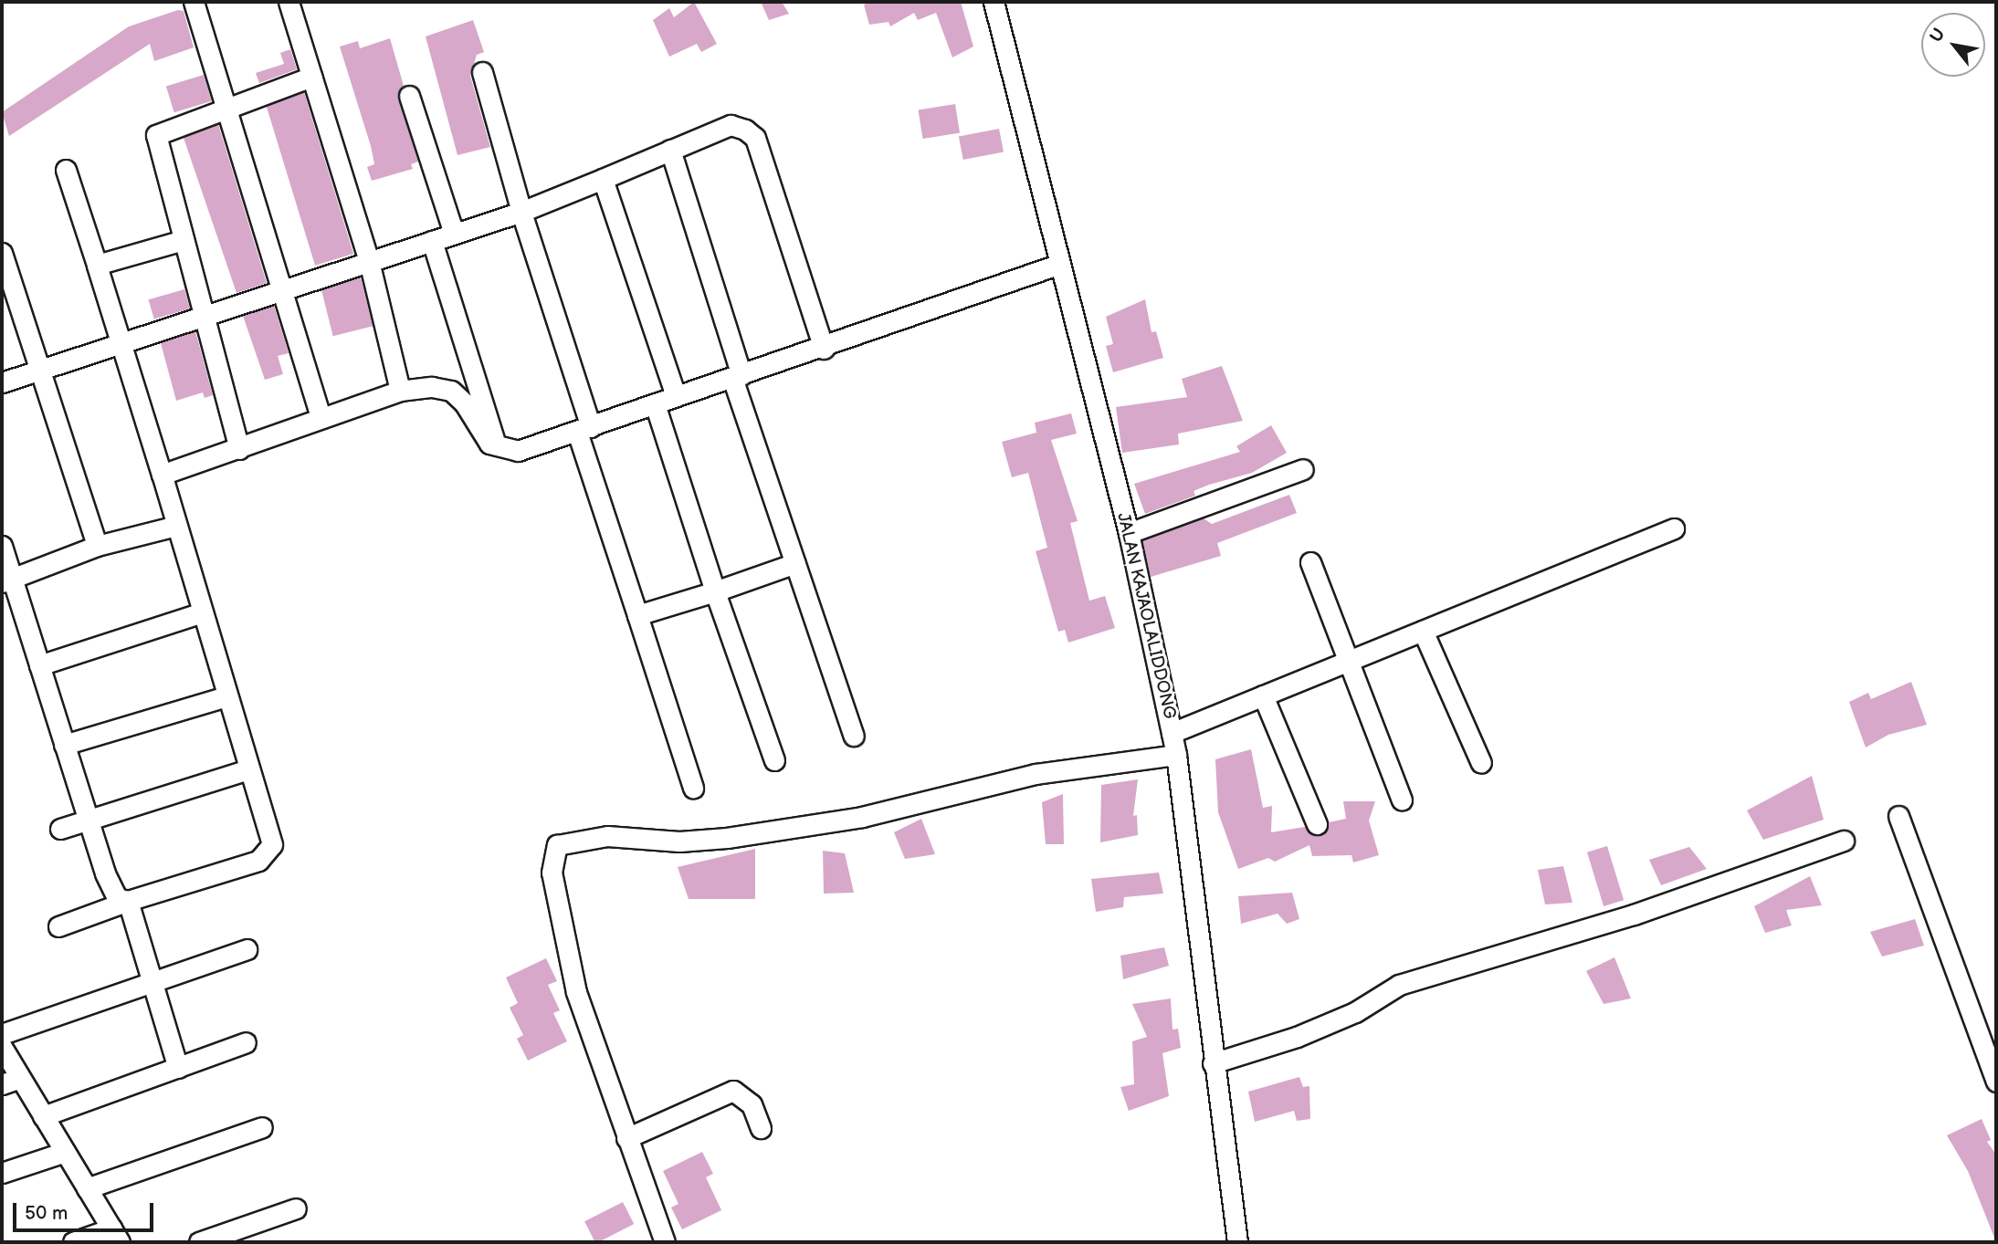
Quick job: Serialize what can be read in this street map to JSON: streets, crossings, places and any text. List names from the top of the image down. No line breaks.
{"streets":{"street":["JALAN KAJAOLALIDDONG"]},"scale_bar":"50 m","north":"top left"}
